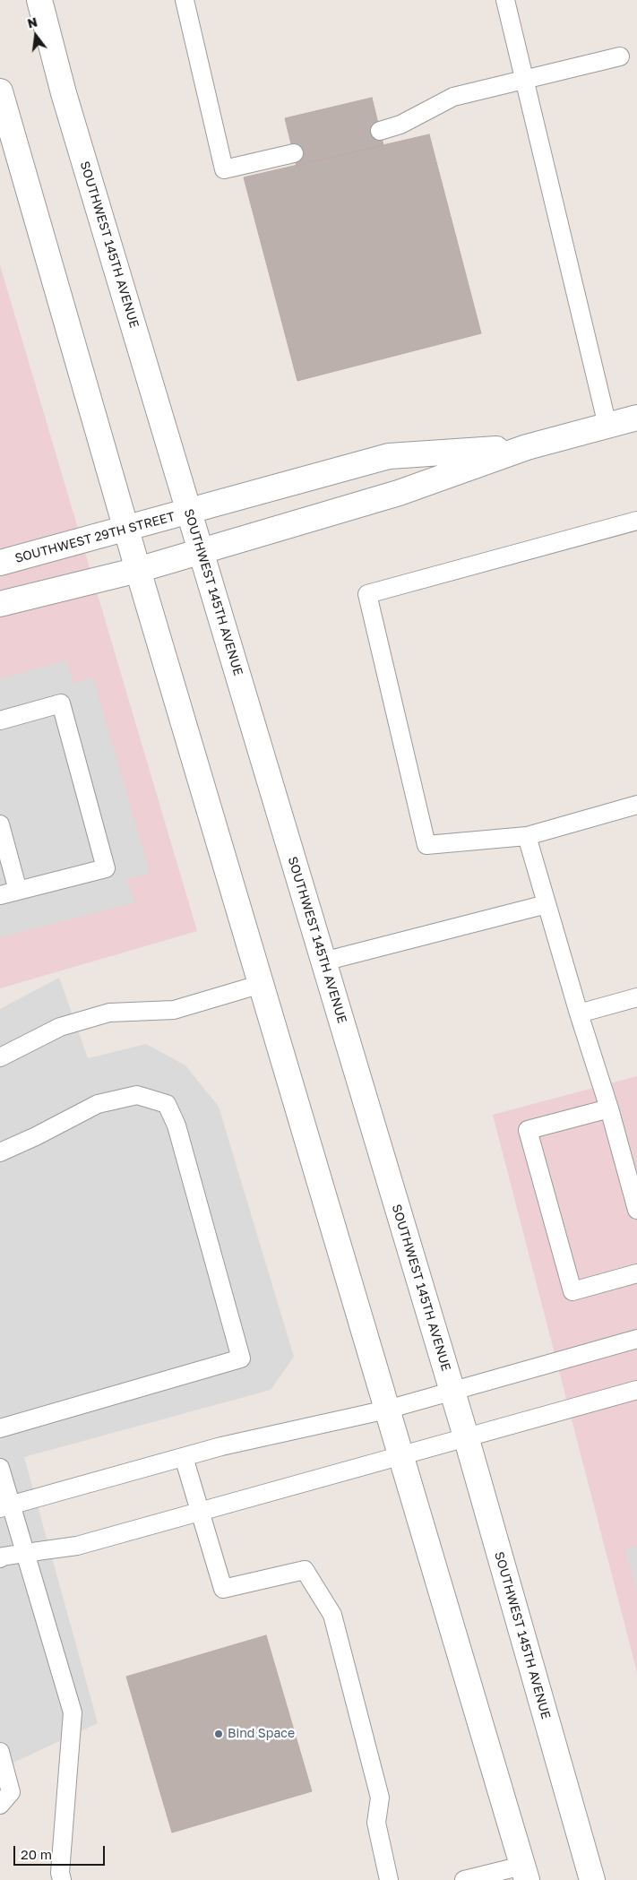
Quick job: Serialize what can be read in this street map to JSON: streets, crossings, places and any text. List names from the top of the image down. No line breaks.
{"streets":{"street":["SOUTHWEST 145TH AVENUE","SOUTHWEST 29TH STREET"]},"crossings":[["SOUTHWEST 145TH AVENUE","SOUTHWEST 29TH STREET"]],"places":["Bind Space"],"scale_bar":"20 m","north":"top"}
